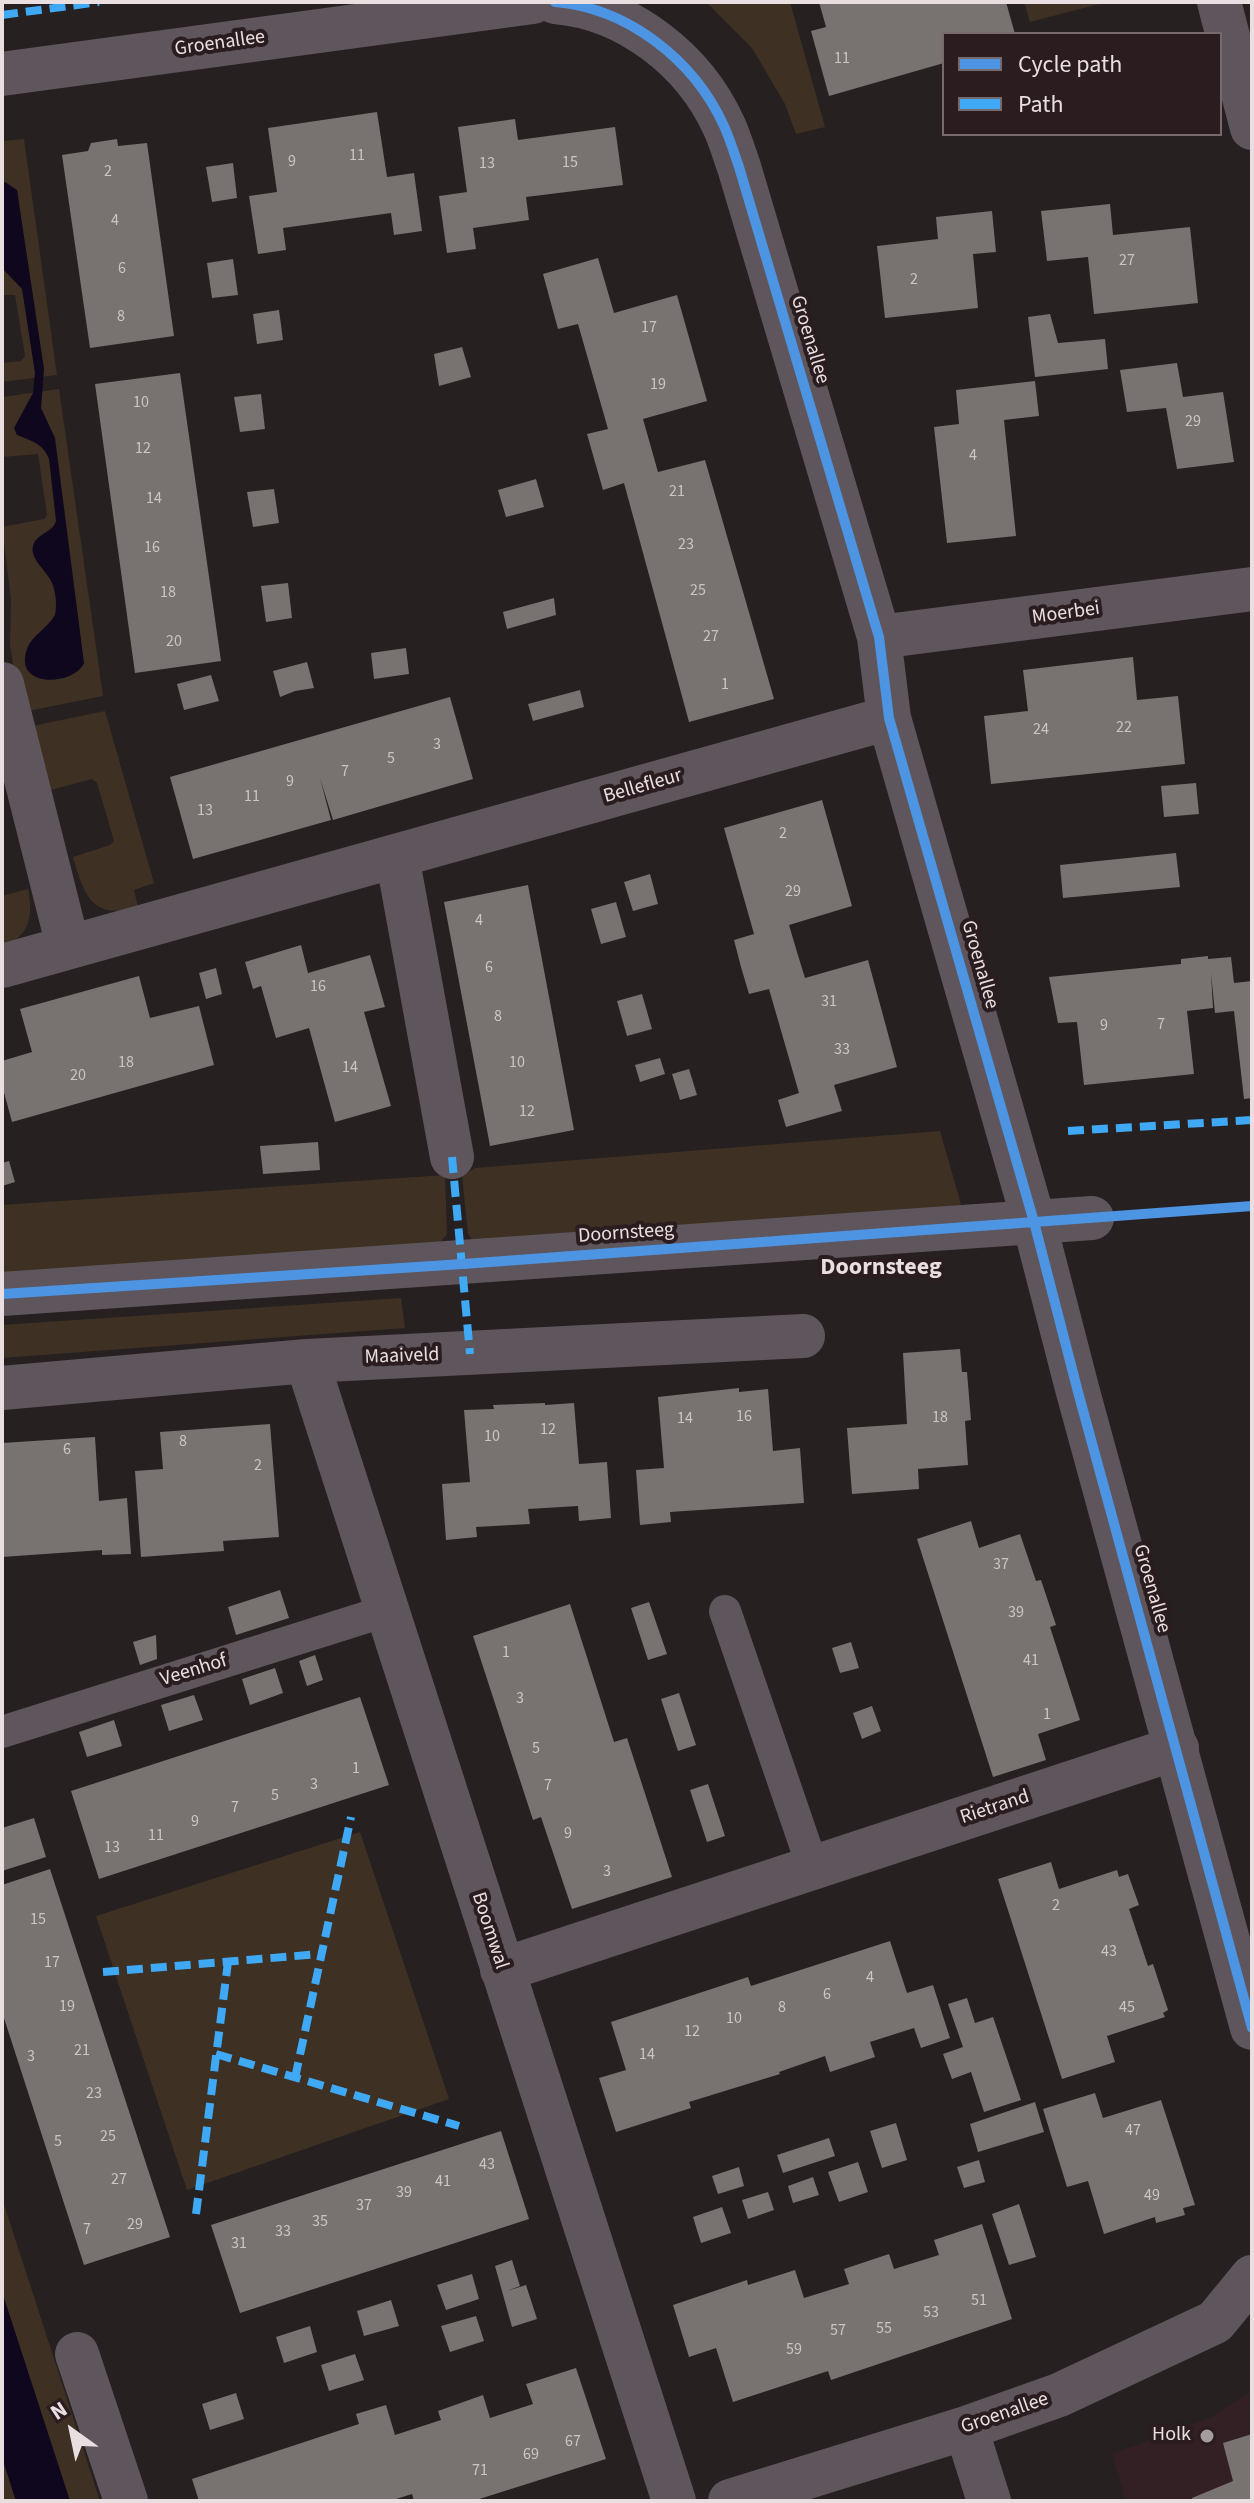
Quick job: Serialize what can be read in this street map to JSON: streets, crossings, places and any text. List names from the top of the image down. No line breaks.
{"streets":{"street":["Groenallee","Moerbei","Bellefleur","Doornsteeg","Maaiveld","Rietrand","Boomwal"],"lane":["Veenhof"]},"crossings":[["Groenallee","Moerbei"],["Groenallee","Bellefleur"],["Groenallee","Doornsteeg"],["Groenallee","Rietrand"],["Maaiveld","Boomwal"],["Veenhof","Boomwal"],["Rietrand","Boomwal"]],"districts":["Doornsteeg"],"places":["Holk"],"house_numbers":["11","11","9","15","13","2","4","27","6","2","8","17","19","10","29","12","4","21","14","23","16","25","18","27","20","1","22","24","3","5","7","9","11","13","2","29","4","6","16","31","8","7","9","33","18","10","14","20","12","16","18","14","12","10","8","6","2","37","39","1","41","3","1","5","1","3","7","5","7","9","9","11","13","3","2","15","43","17","4","6","19","8","45","10","12","21","14","3","23","47","25","5","43","27","41","39","49","37","35","29","7","33","31","51","53","55","57","59","67","69","71"],"legend":["Cycle path","Path"],"north":"top left"}
